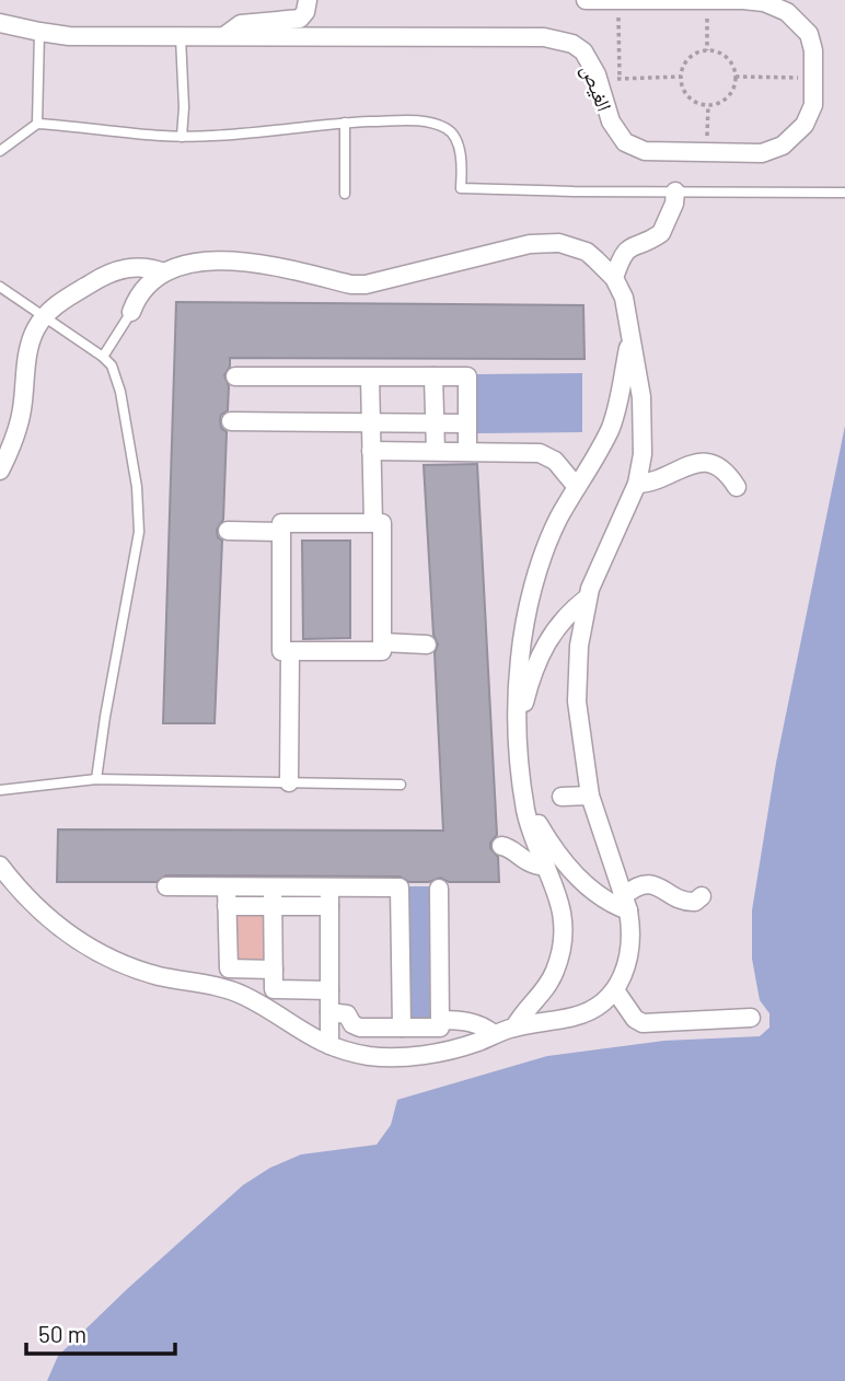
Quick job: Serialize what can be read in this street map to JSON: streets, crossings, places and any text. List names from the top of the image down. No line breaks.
{"streets":{"street":["الغيص"]},"scale_bar":"50 m"}
